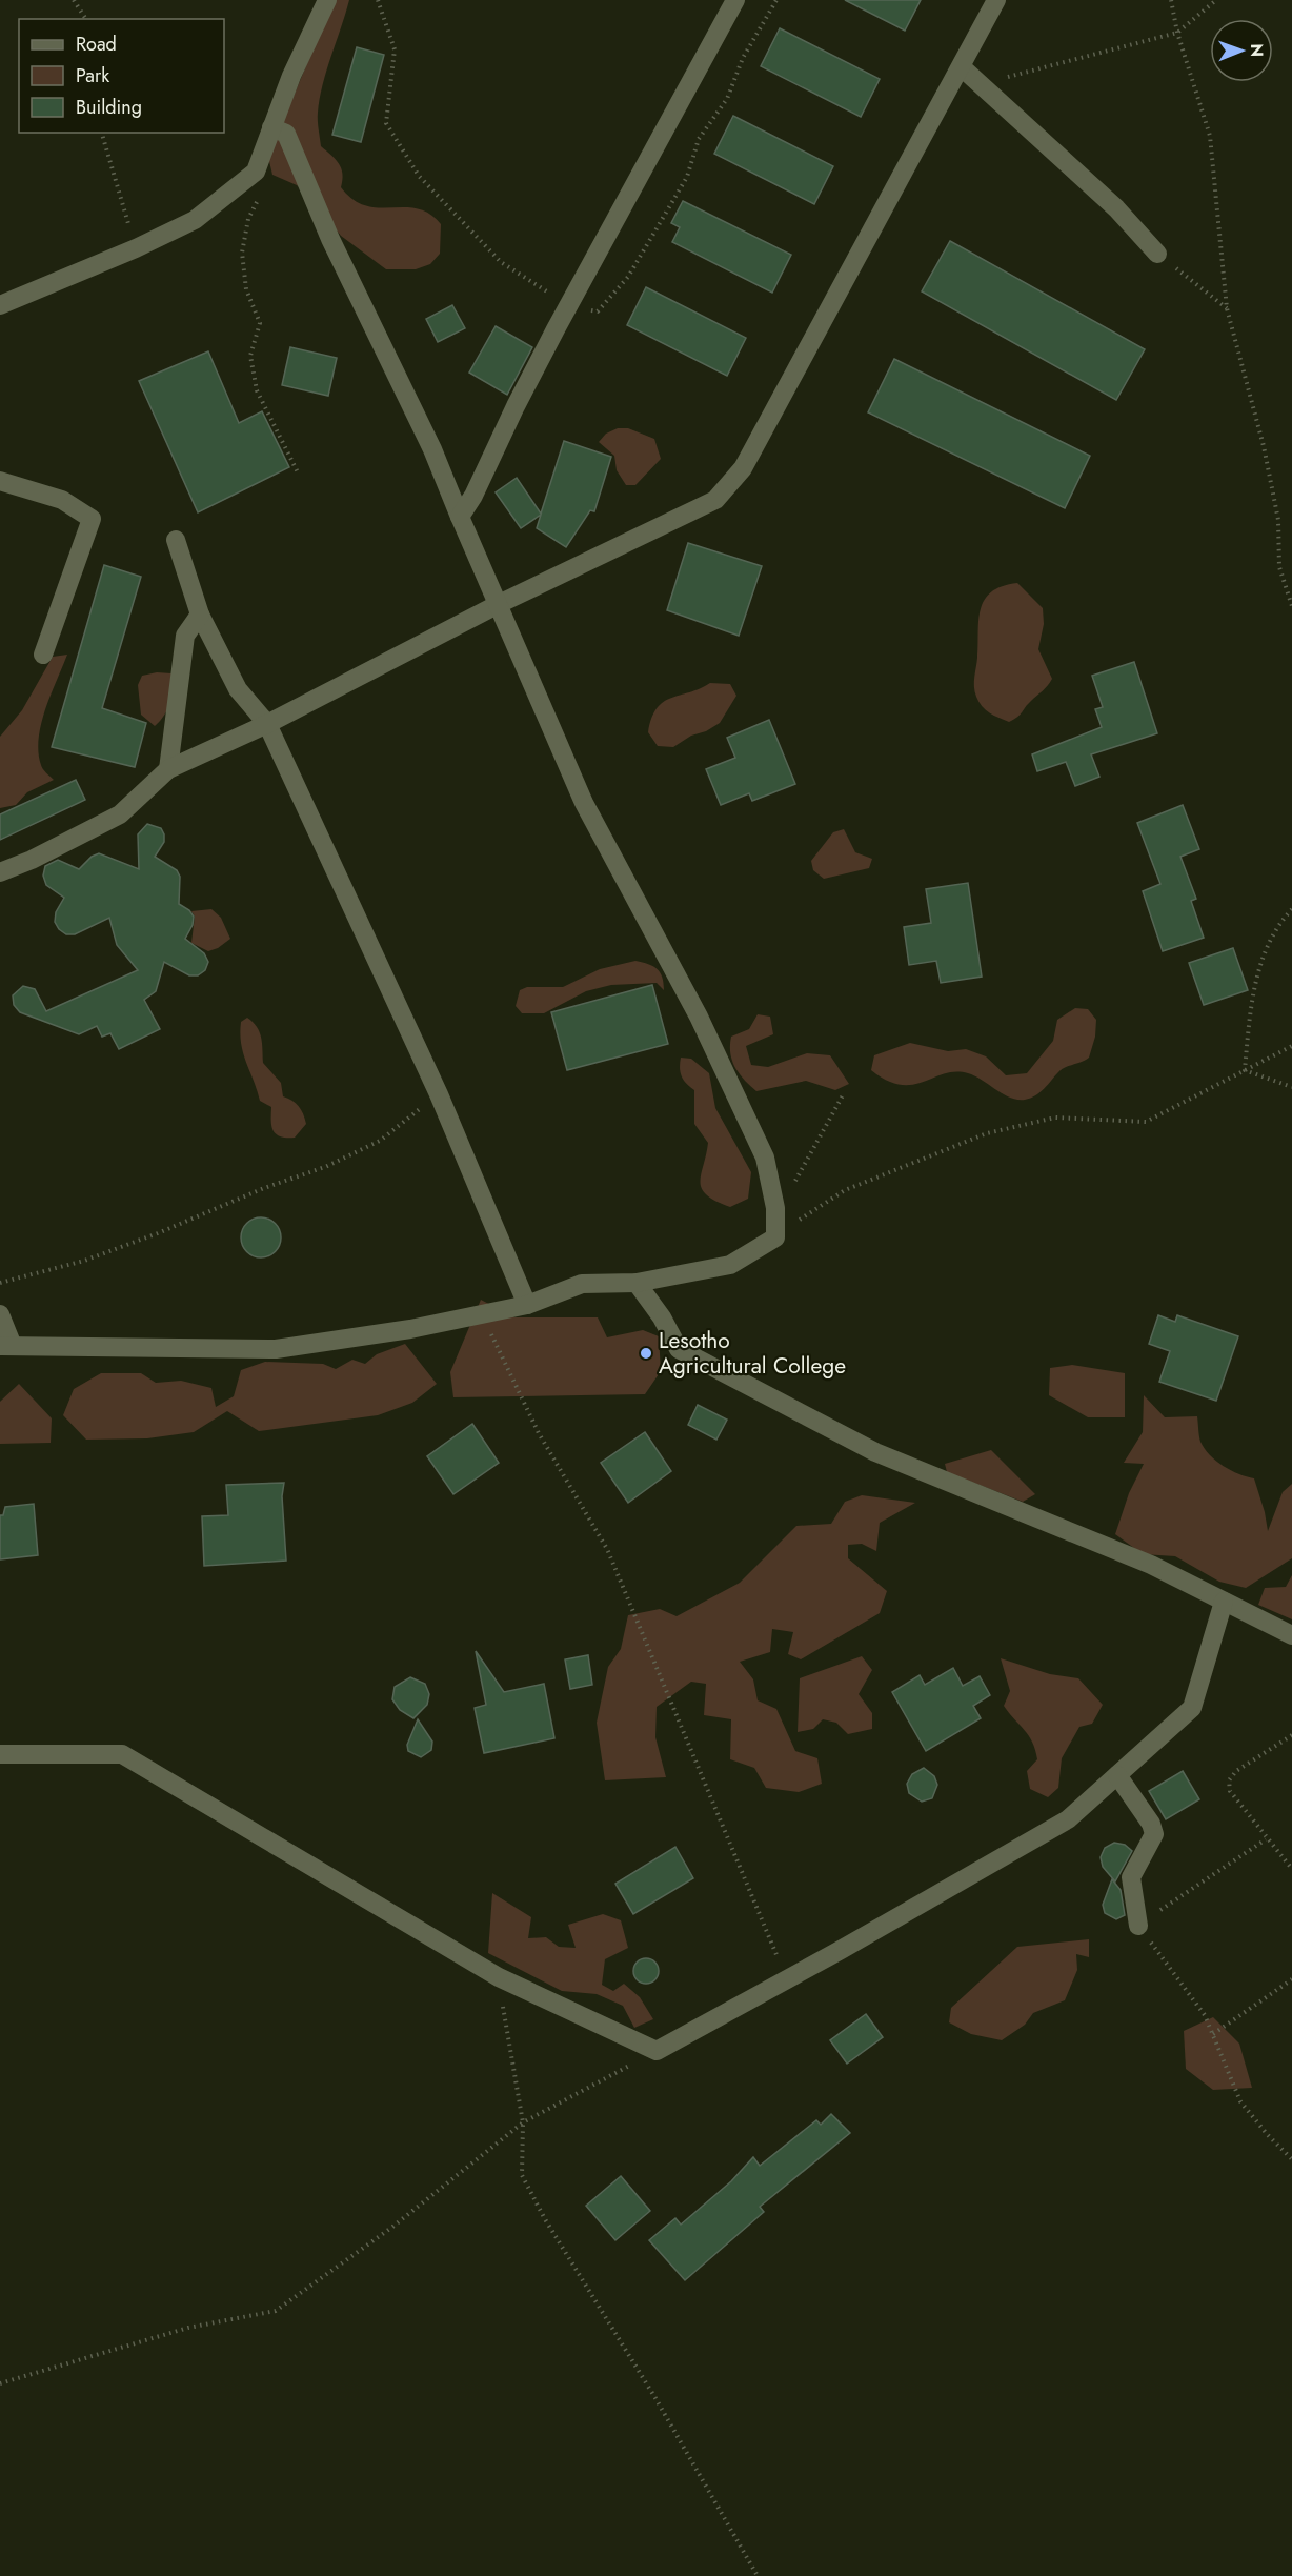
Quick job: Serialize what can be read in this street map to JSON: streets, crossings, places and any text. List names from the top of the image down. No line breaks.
{"places":["Lesotho Agricultural College"],"legend":["Road","Park","Building"],"north":"right"}
